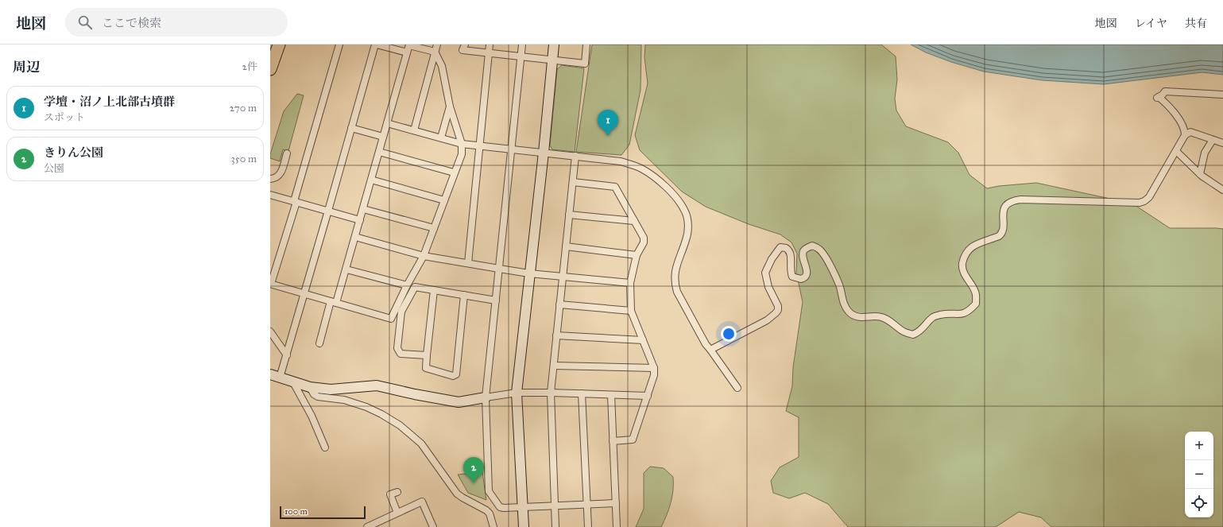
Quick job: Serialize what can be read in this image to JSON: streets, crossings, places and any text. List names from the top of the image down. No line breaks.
{"scale_bar":"100 m","page":{"header":"地図","search":"ここで検索","nav":["地図","レイヤ","共有"],"heading":["周辺","2件"],"list":[{"mark":"1","name":"学壇・沼ノ上北部古墳群","note":"スポット","value":"270 m"},{"mark":"2","name":"きりん公園","note":"公園","value":"350 m"}],"pins":["1","2"],"map_buttons":["+","−"],"scale":"100 m"}}
